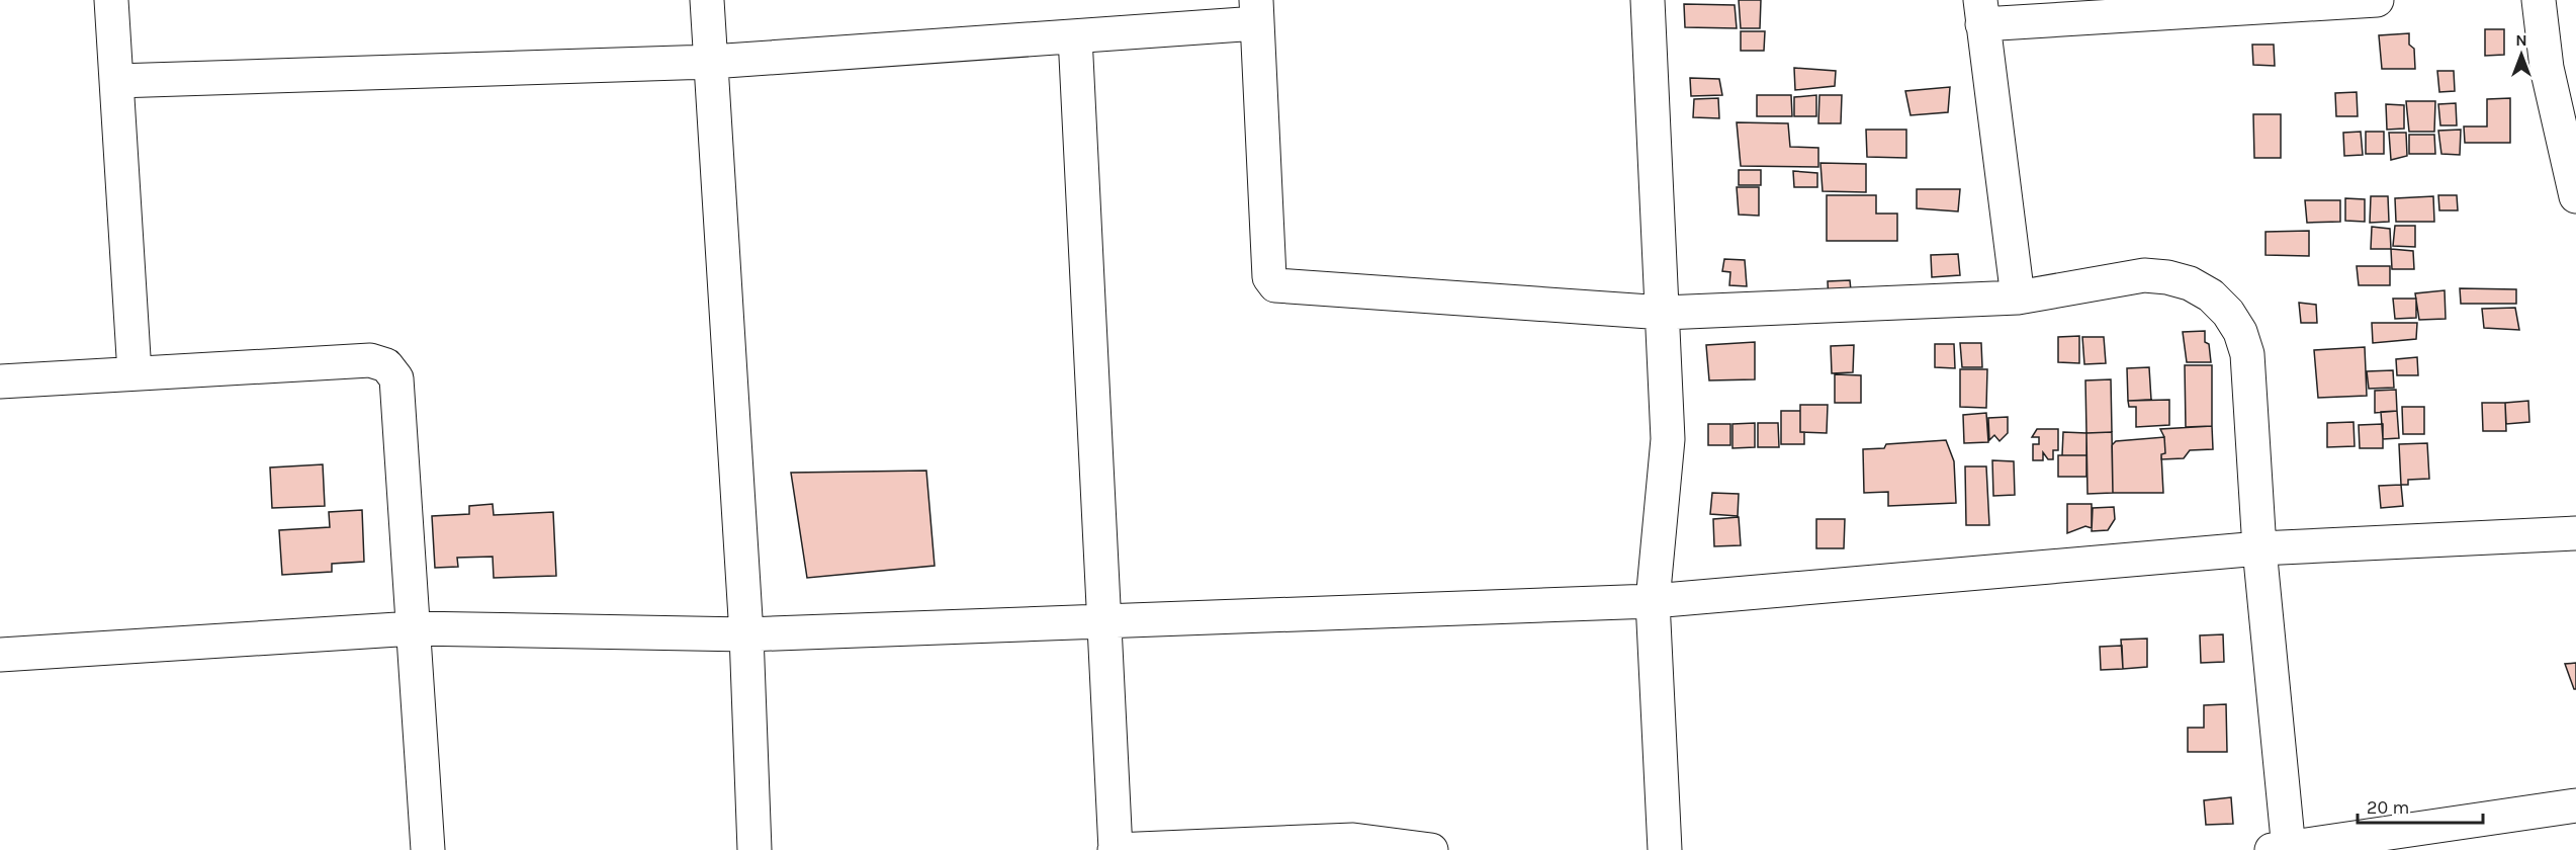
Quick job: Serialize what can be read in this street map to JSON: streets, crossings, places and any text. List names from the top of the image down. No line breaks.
{"scale_bar":"20 m","north":"top"}
